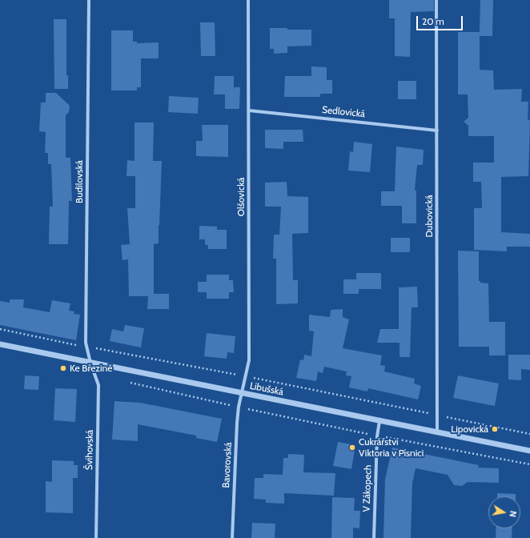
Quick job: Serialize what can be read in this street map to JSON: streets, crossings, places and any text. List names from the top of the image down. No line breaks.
{"streets":{"street":["Sedlovická","Budilovská","Olšovická","Dubovická","Libušská","Švihovská","Bavorovská","V Zákopech"]},"crossings":[["Sedlovická","Olšovická"],["Sedlovická","Dubovická"],["Budilovská","Libušská"],["Budilovská","Švihovská"],["Olšovická","Libušská"],["Olšovická","Bavorovská"],["Dubovická","Libušská"],["Libušská","Švihovská"],["Libušská","Bavorovská"],["Libušská","V Zákopech"]],"places":["Ke Březině","Lipovická","Cukrářství Viktoria v Písnici"],"scale_bar":"20 m","north":"right"}
